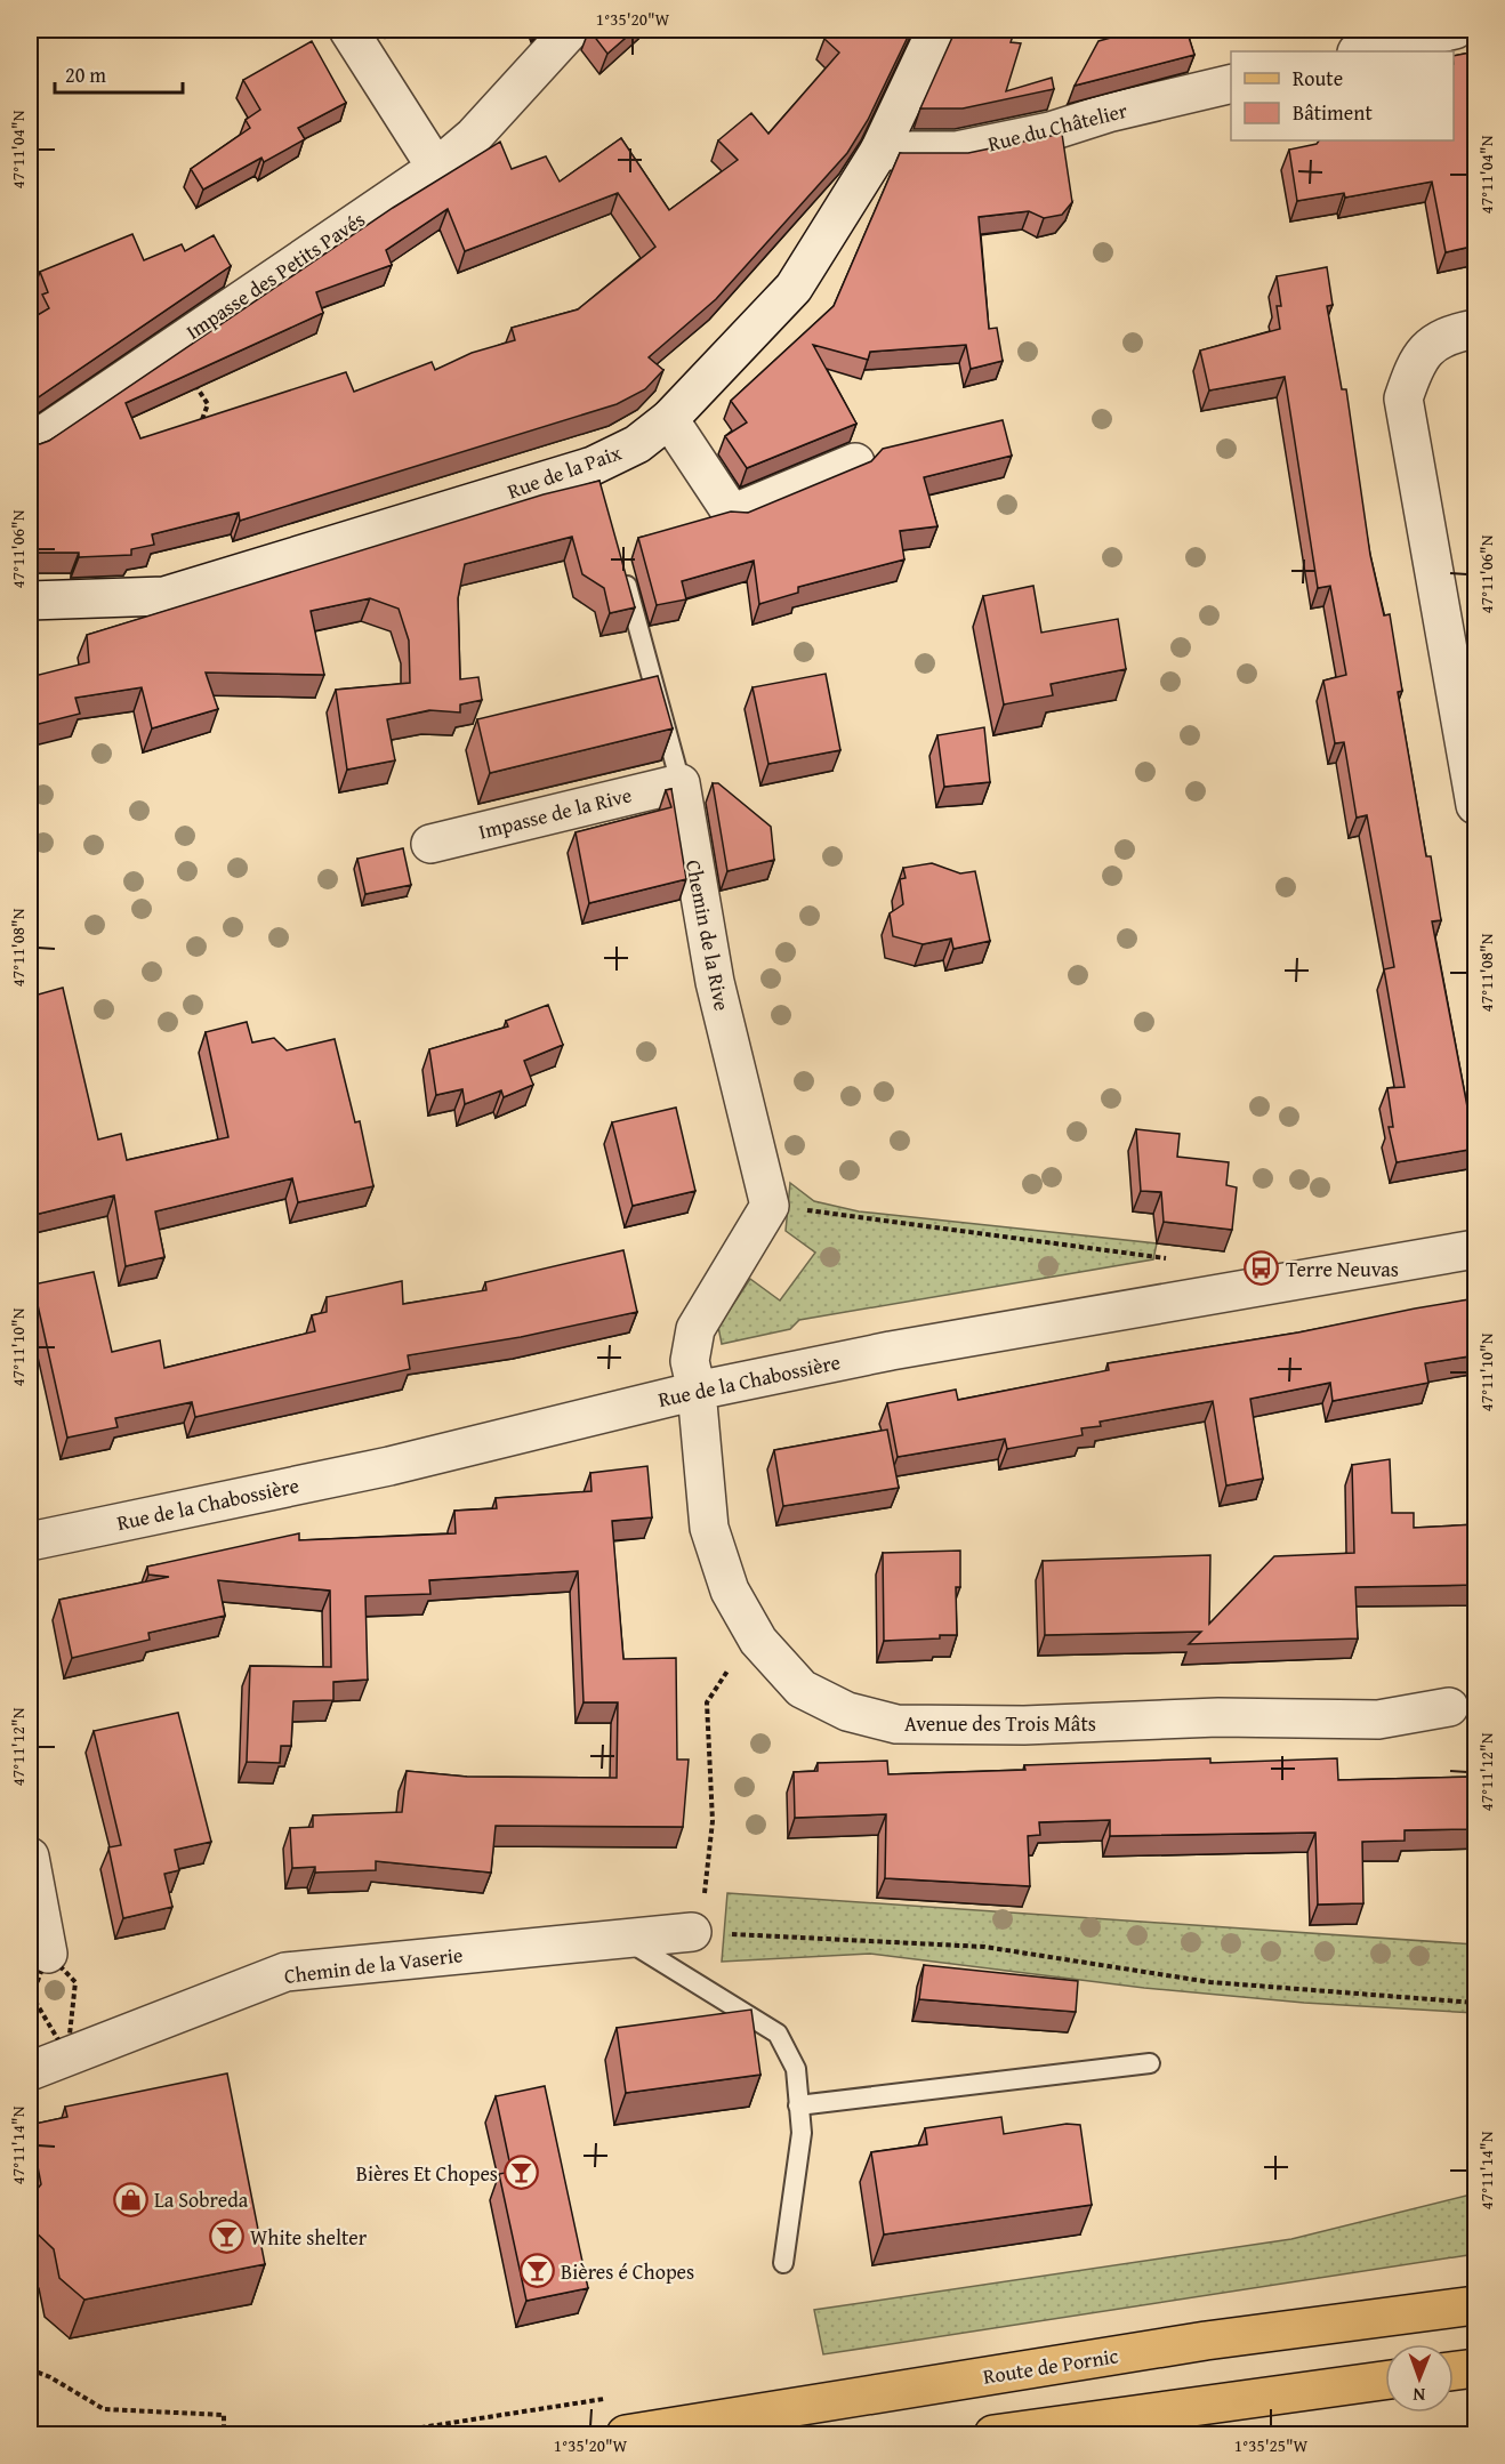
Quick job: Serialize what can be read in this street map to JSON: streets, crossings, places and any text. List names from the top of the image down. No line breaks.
{"streets":{"main road":["Route de Pornic"],"street":["Rue du Châtelier","Impasse des Petits Pavés","Rue de la Paix","Impasse de la Rive","Chemin de la Rive","Rue de la Chabossière","Avenue des Trois Mâts","Chemin de la Vaserie"]},"crossings":[["Rue du Châtelier","Rue de la Paix"],["Impasse de la Rive","Chemin de la Rive"],["Rue de la Chabossière","Avenue des Trois Mâts"]],"places":{"bus stop":["Terre Neuvas"],"bar":["Bières Et Chopes","White shelter","Bières é Chopes"],"shop":["La Sobreda"]},"legend":["Route","Bâtiment"],"scale_bar":"20 m","north":"bottom","coordinates":["1°35'20\"W","47°11'04\"N","47°11'06\"N","47°11'08\"N","47°11'10\"N","47°11'12\"N","47°11'14\"N","1°35'25\"W"]}
